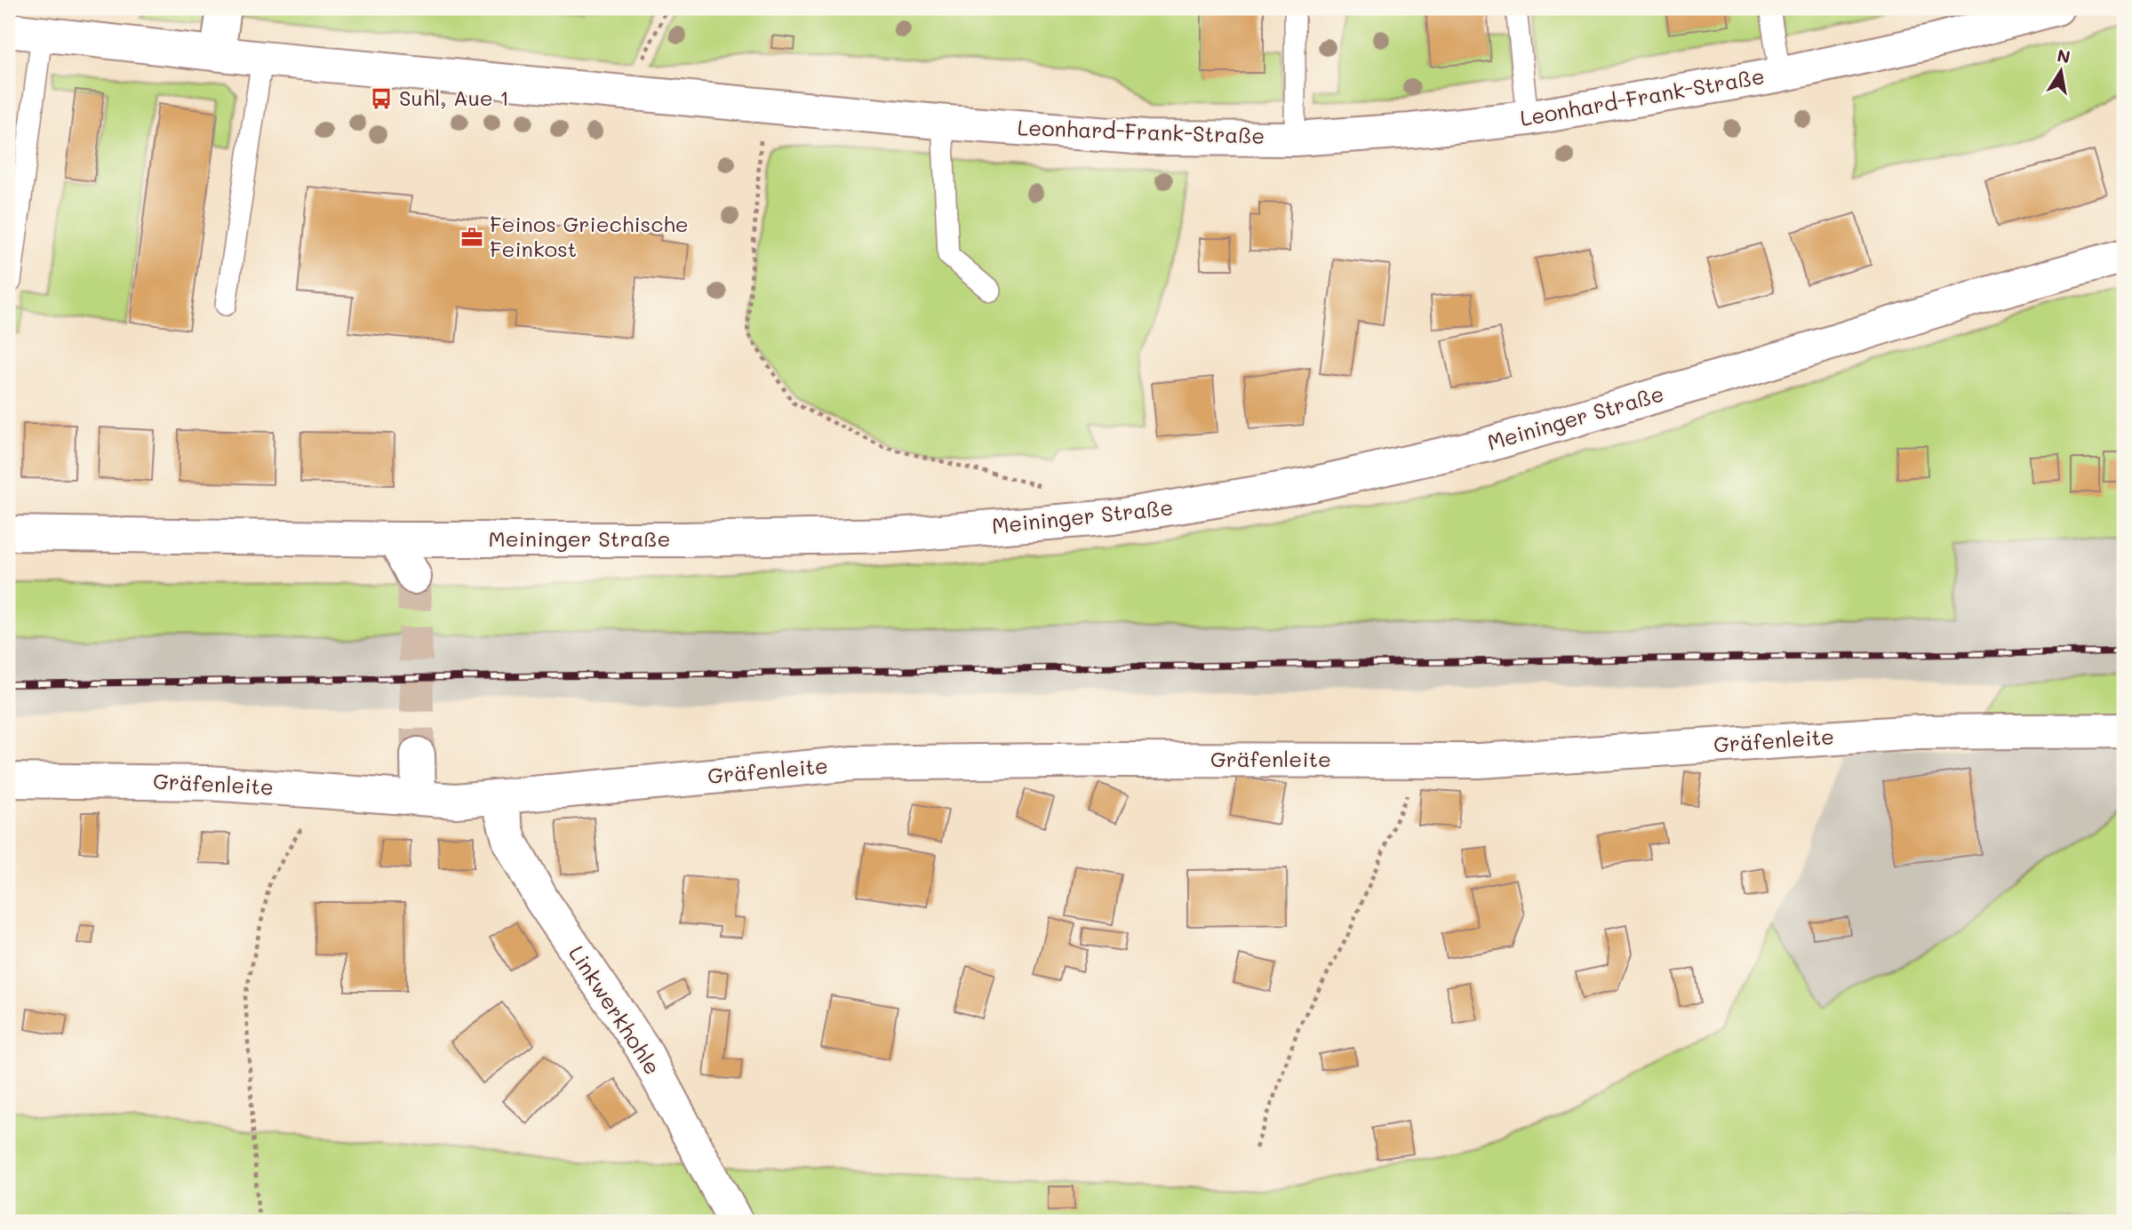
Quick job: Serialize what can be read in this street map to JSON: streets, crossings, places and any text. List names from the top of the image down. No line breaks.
{"streets":{"street":["Leonhard-Frank-Straße","Meininger Straße","Gräfenleite","Linkwerkhohle"]},"crossings":[["Gräfenleite","Linkwerkhohle"]],"places":{"bus stop":["Suhl, Aue 1"],"office":["Feinos Griechische Feinkost"]},"north":"top"}
